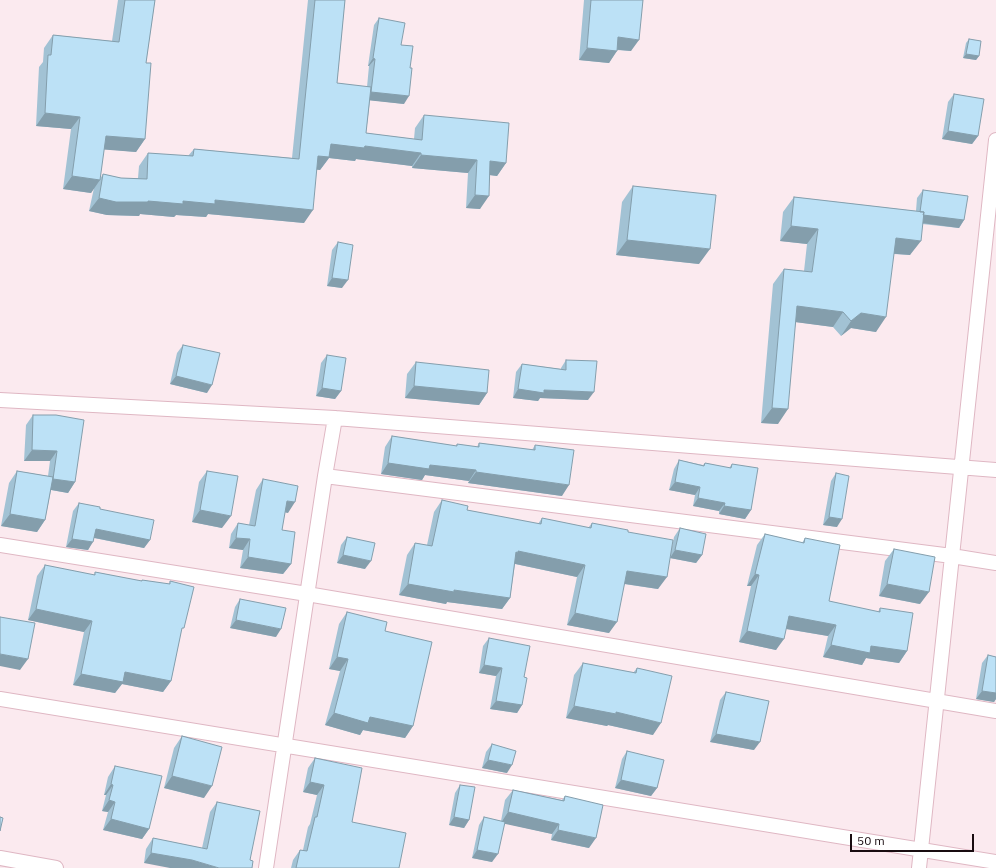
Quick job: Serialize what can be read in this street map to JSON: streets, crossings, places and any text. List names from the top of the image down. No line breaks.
{"scale_bar":"50 m"}
